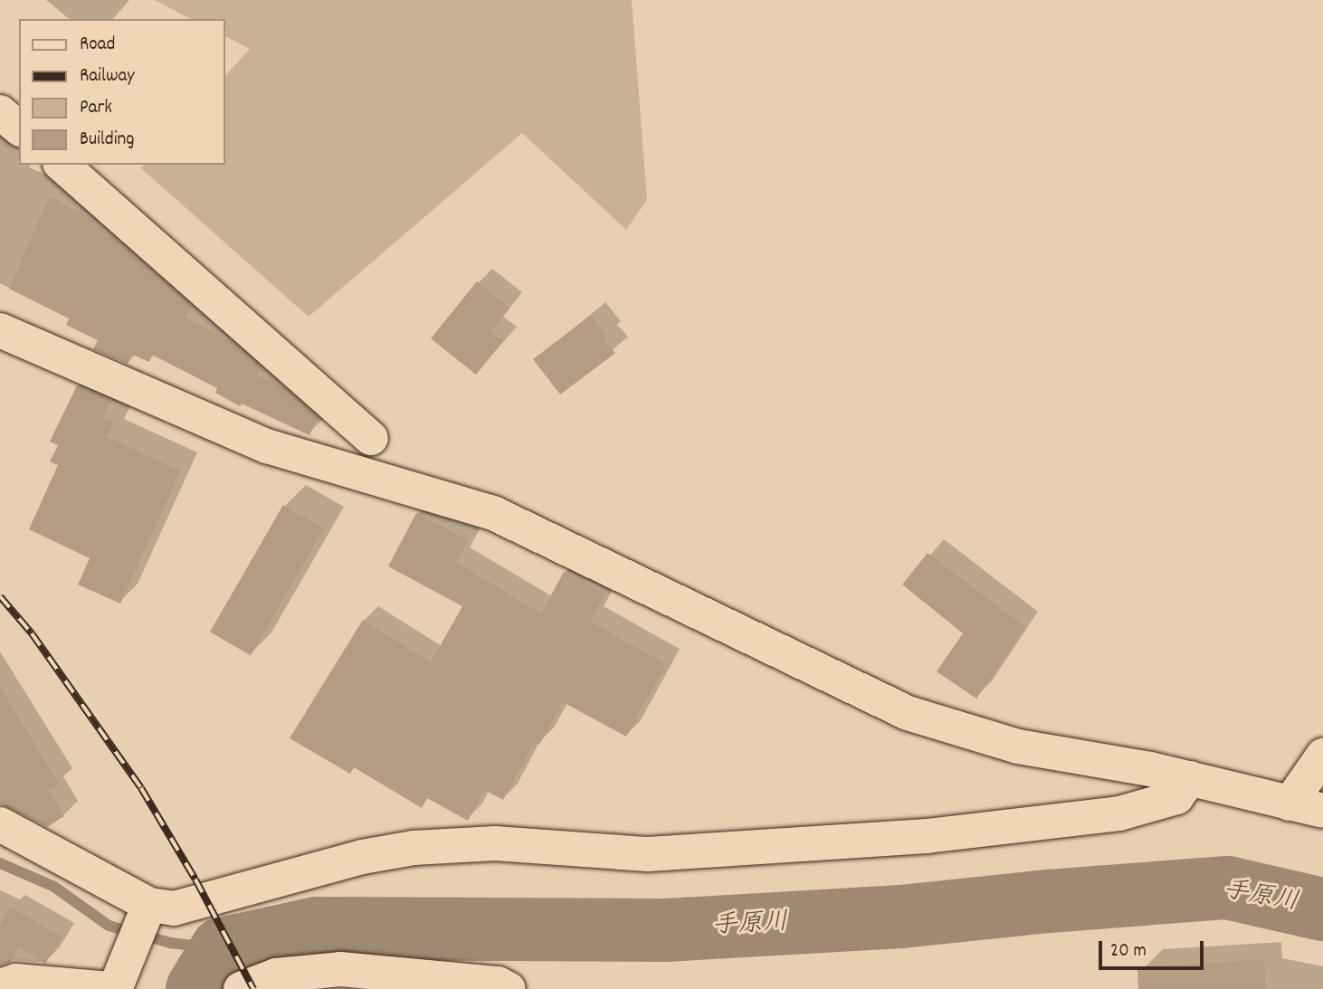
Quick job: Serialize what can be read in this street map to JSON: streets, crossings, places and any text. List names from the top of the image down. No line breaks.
{"water":["手原川"],"legend":["Road","Railway","Park","Building"],"scale_bar":"20 m"}
